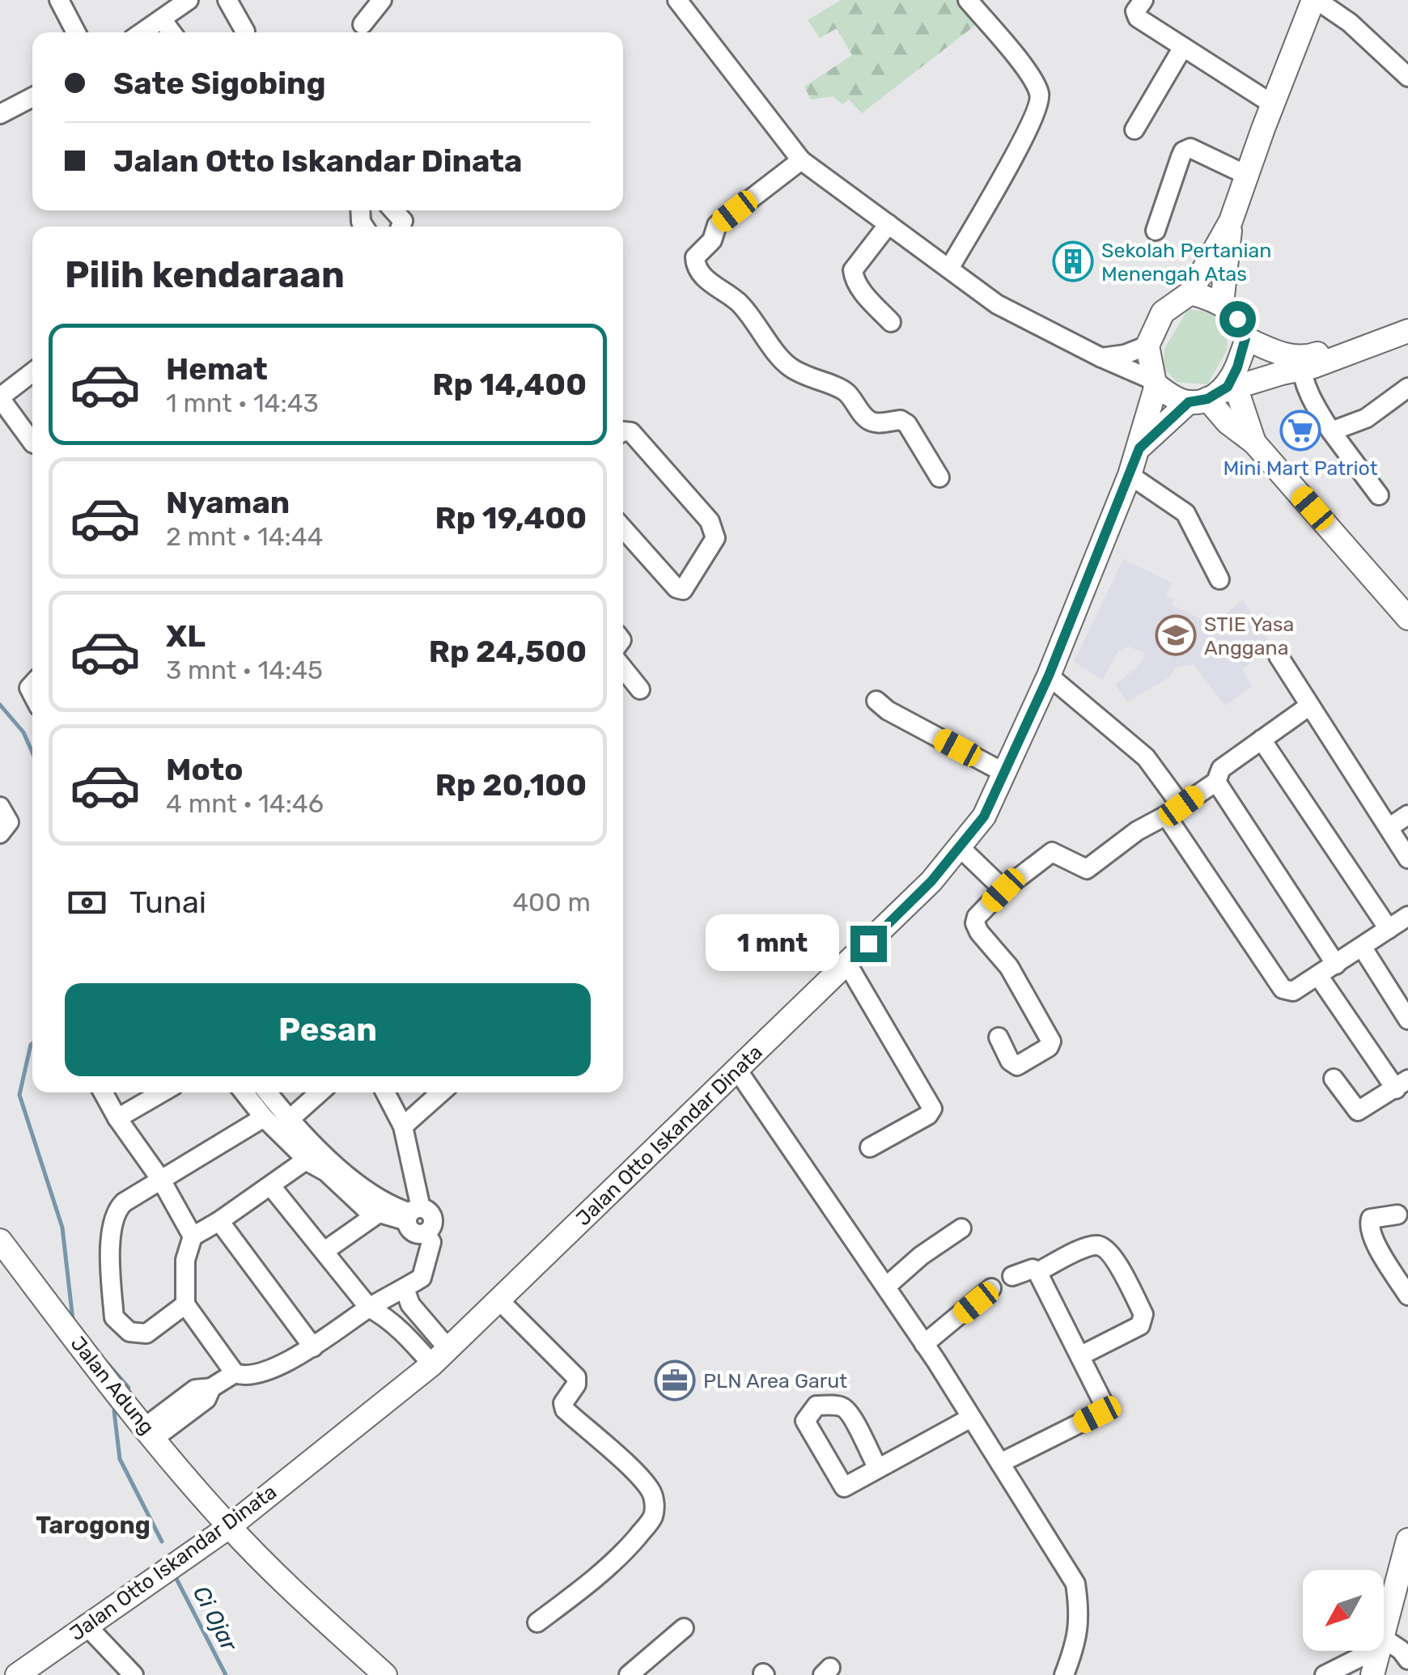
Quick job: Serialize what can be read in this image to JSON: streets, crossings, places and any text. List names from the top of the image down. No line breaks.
{"streets":{"main road":["Jalan Otto Iskandar Dinata","Jalan Adung"]},"crossings":[["Jalan Otto Iskandar Dinata","Jalan Adung"]],"districts":["Tarogong"],"water":["Ci Ojar"],"places":{"building":["Sekolah Pertanian Menengah Atas"],"supermarket":["Mini Mart Patriot"],"school or university":["STIE Yasa Anggana"],"office":["PLN Area Garut"]},"north":"bottom left","page":{"banner":["Sate Sigobing","Jalan Otto Iskandar Dinata"],"heading":"Pilih kendaraan","list":[{"name":"Hemat","note":"1 mnt · 14:43","value":"Rp 14,400"},{"name":"Nyaman","note":"2 mnt · 14:44","value":"Rp 19,400"},{"name":"XL","note":"3 mnt · 14:45","value":"Rp 24,500"},{"name":"Moto","note":"4 mnt · 14:46","value":"Rp 20,100"}],"pay":["Tunai","400 m"],"bubble":"1 mnt","buttons":"Pesan"}}
